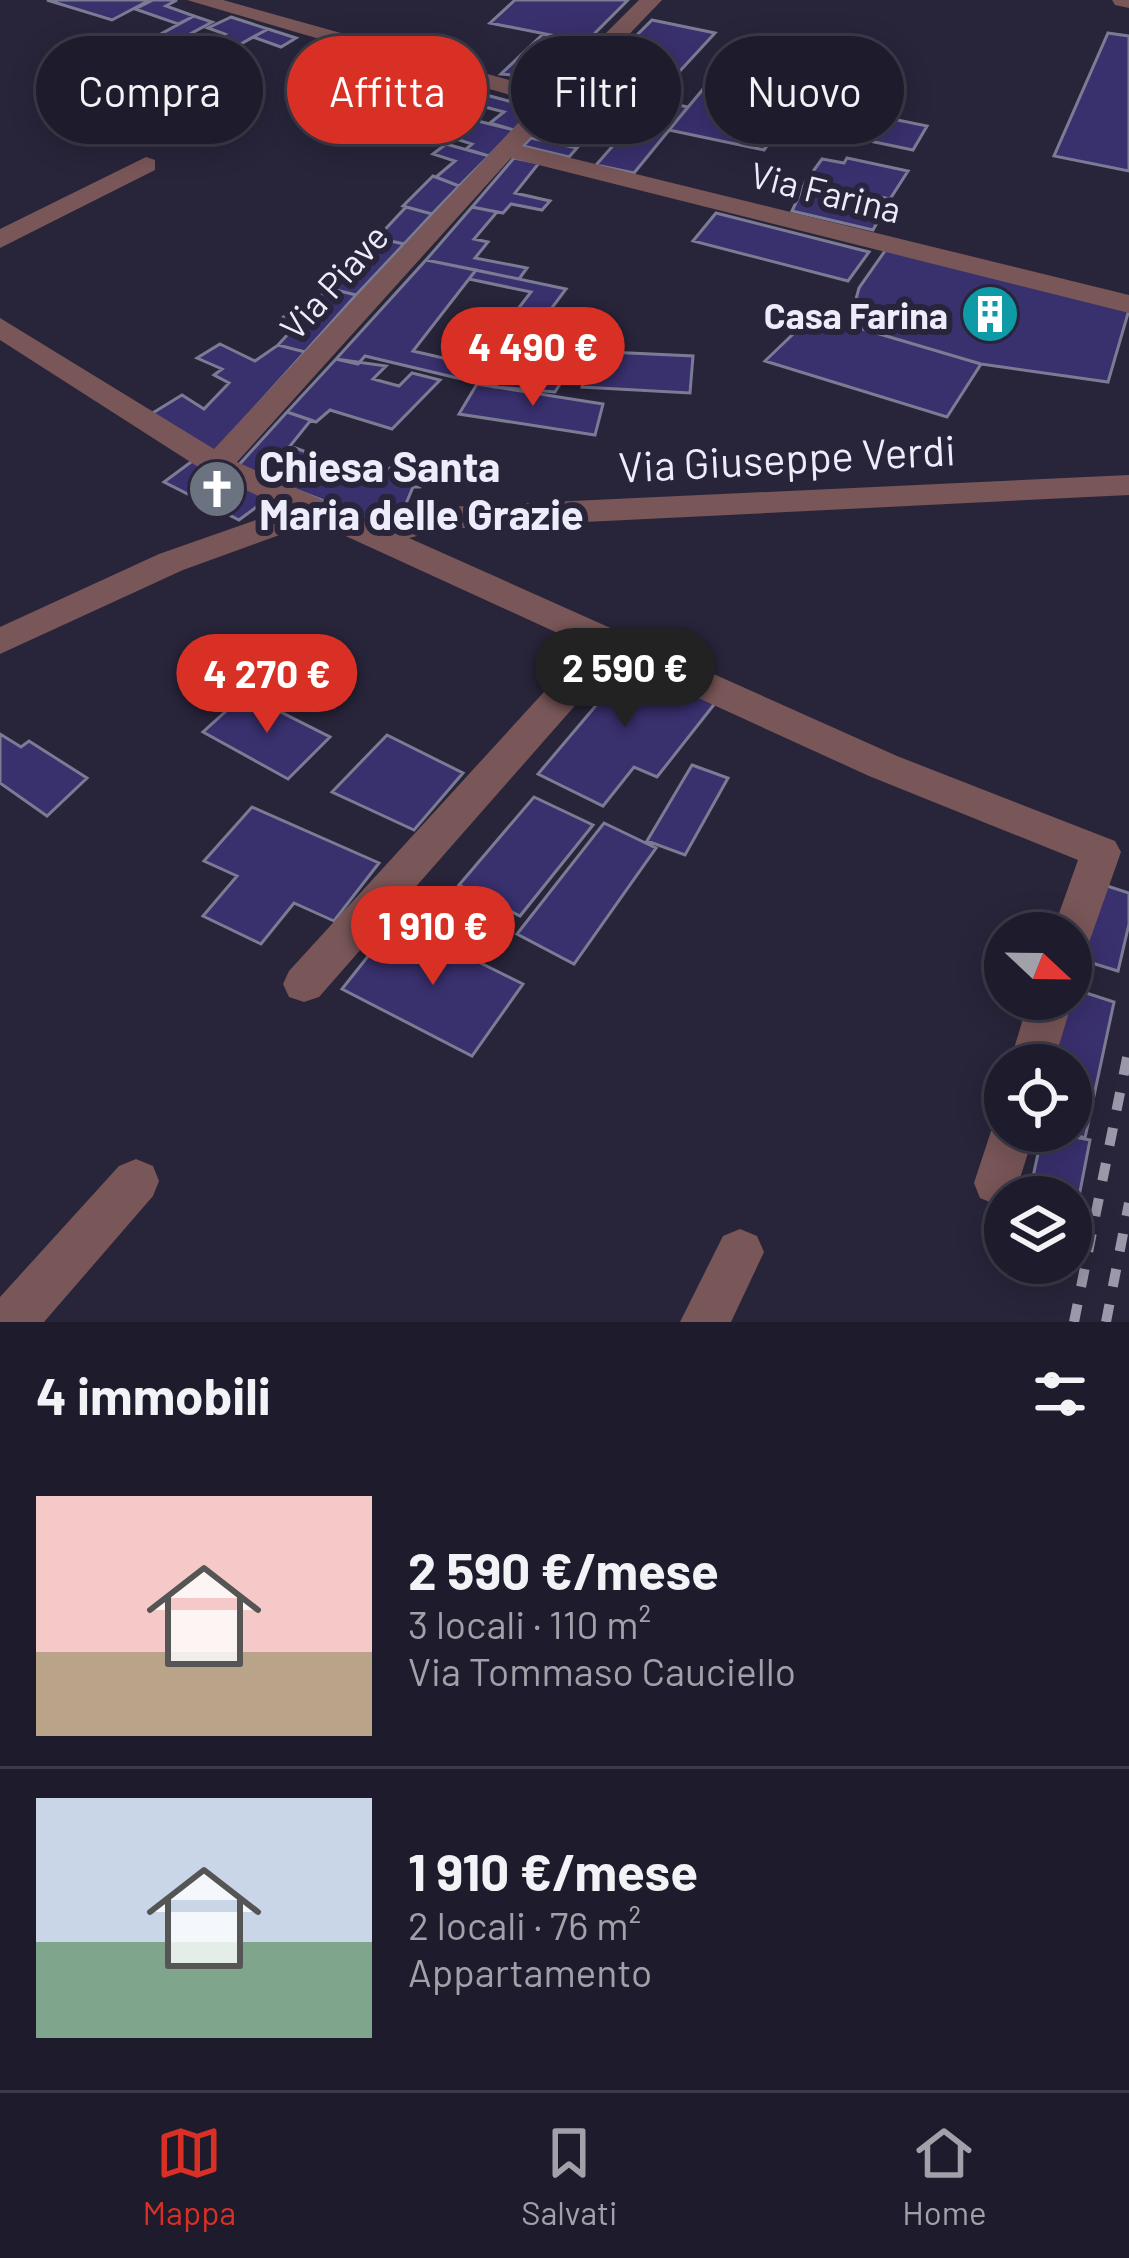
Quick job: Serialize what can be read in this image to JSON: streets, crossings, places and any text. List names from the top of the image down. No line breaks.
{"streets":{"street":["Via Farina","Via Piave","Via Giuseppe Verdi"]},"crossings":[["Via Farina","Via Piave"]],"places":{"building":["Casa Farina"],"church":["Chiesa Santa Maria delle Grazie"]},"north":"right","page":{"chip":["Compra","Affitta","Filtri","Nuovo"],"price":["4 490 €","2 590 €","4 270 €","1 910 €"],"heading":"4 immobili","list":[{"name":"2 590 €/mese","note":"3 locali · 110 m² · Via Tommaso Cauciello"},{"name":"1 910 €/mese","note":"2 locali · 76 m² · Appartamento"}],"tabs":["Mappa","Salvati","Home"]}}
